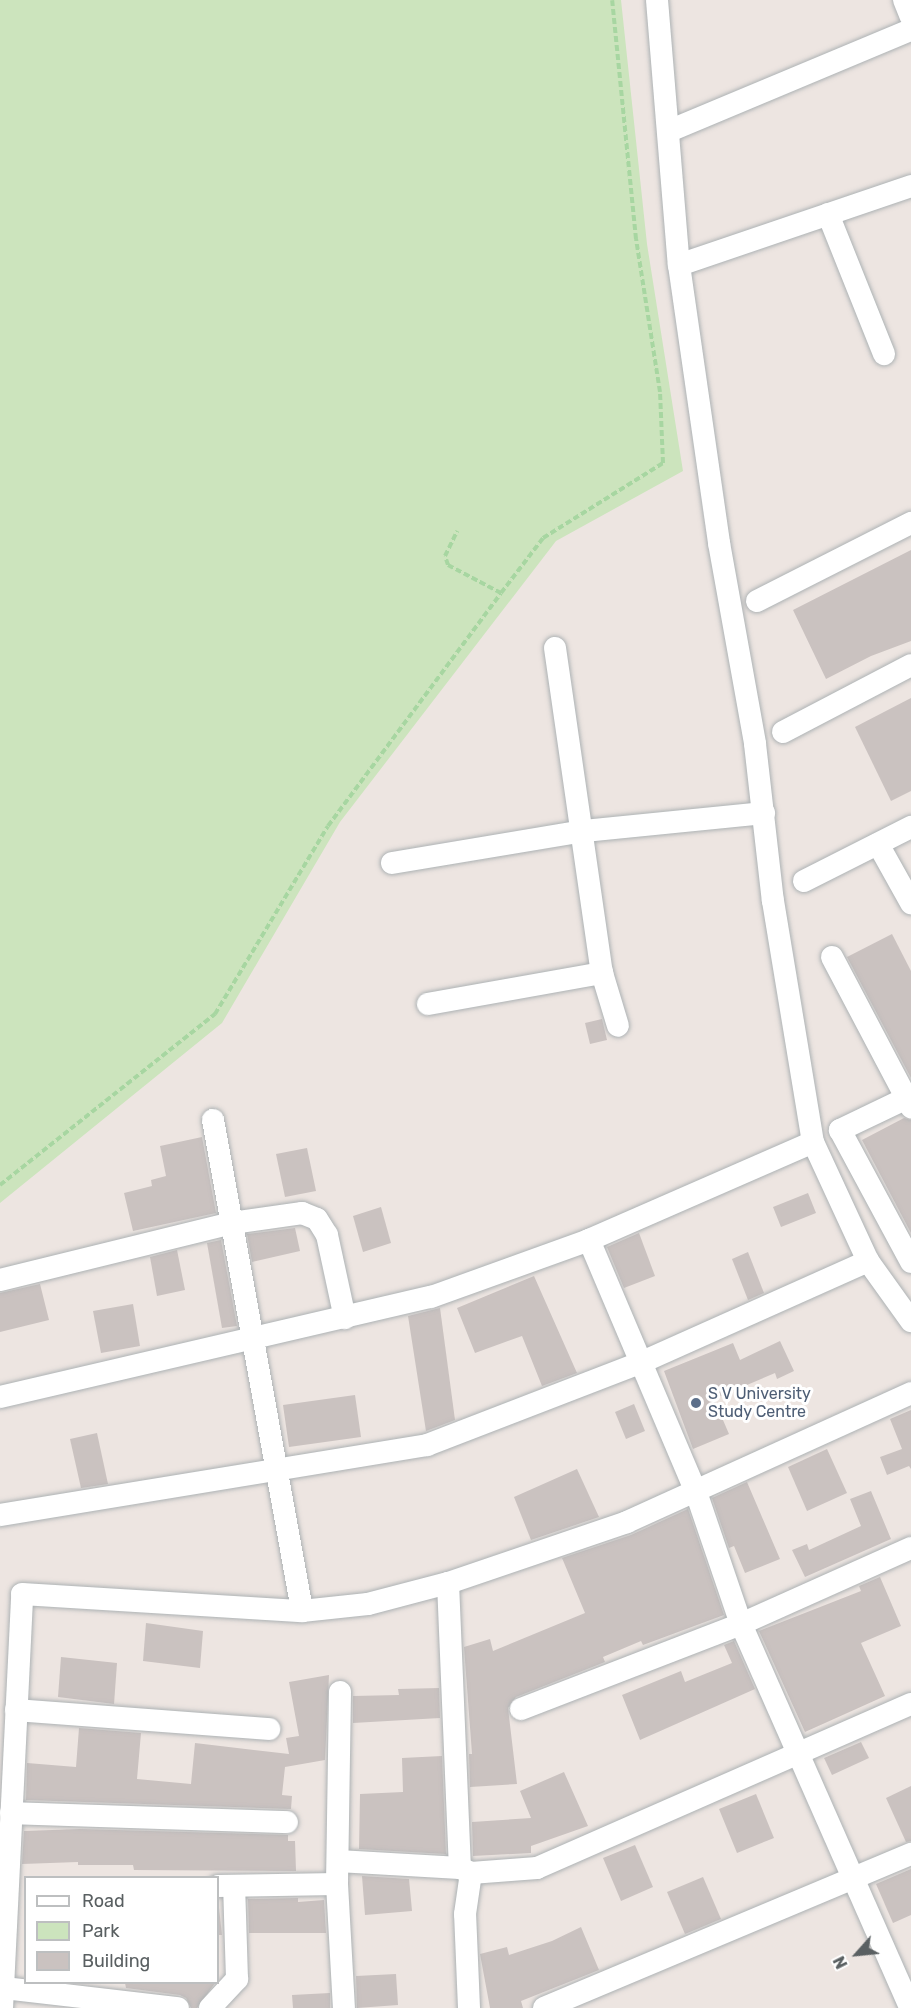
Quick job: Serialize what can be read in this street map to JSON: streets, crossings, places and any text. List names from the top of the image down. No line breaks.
{"places":["S V University Study Centre"],"legend":["Road","Park","Building"],"north":"bottom left"}
